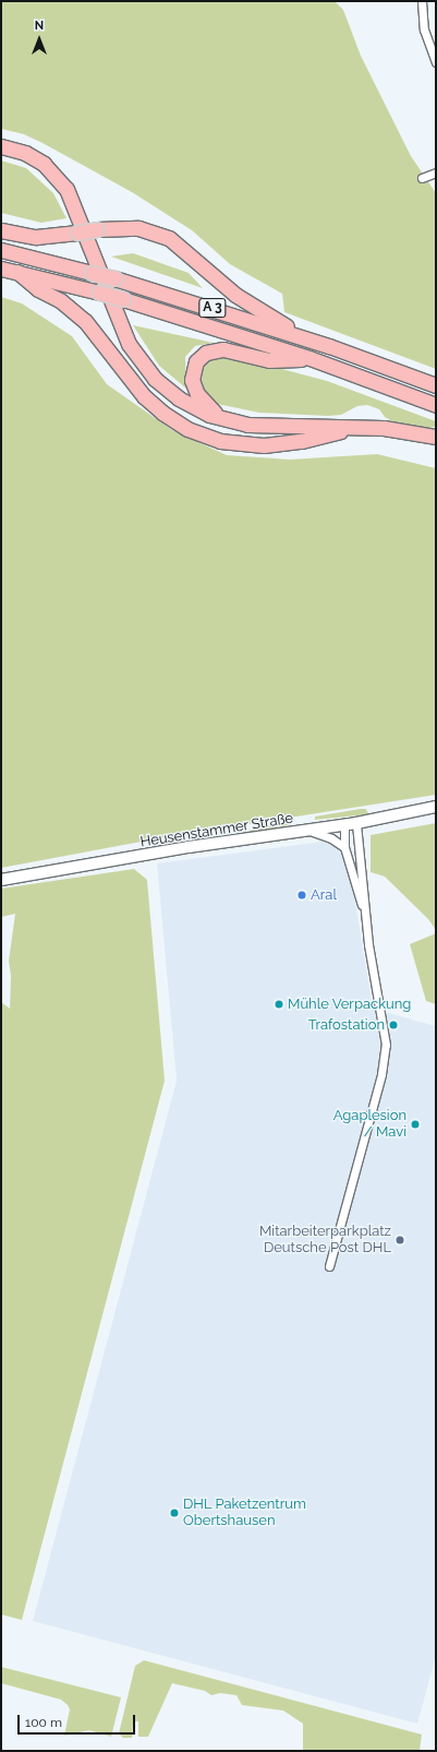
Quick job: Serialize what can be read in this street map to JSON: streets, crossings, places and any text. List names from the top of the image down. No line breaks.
{"streets":{"highway":["A 3"],"main road":["Heusenstammer Straße"]},"places":["Aral","Mühle Verpackung","Trafostation","Agaplesion / Mavi","Mitarbeiterparkplatz Deutsche Post DHL","DHL Paketzentrum Obertshausen"],"scale_bar":"100 m","north":"top"}
